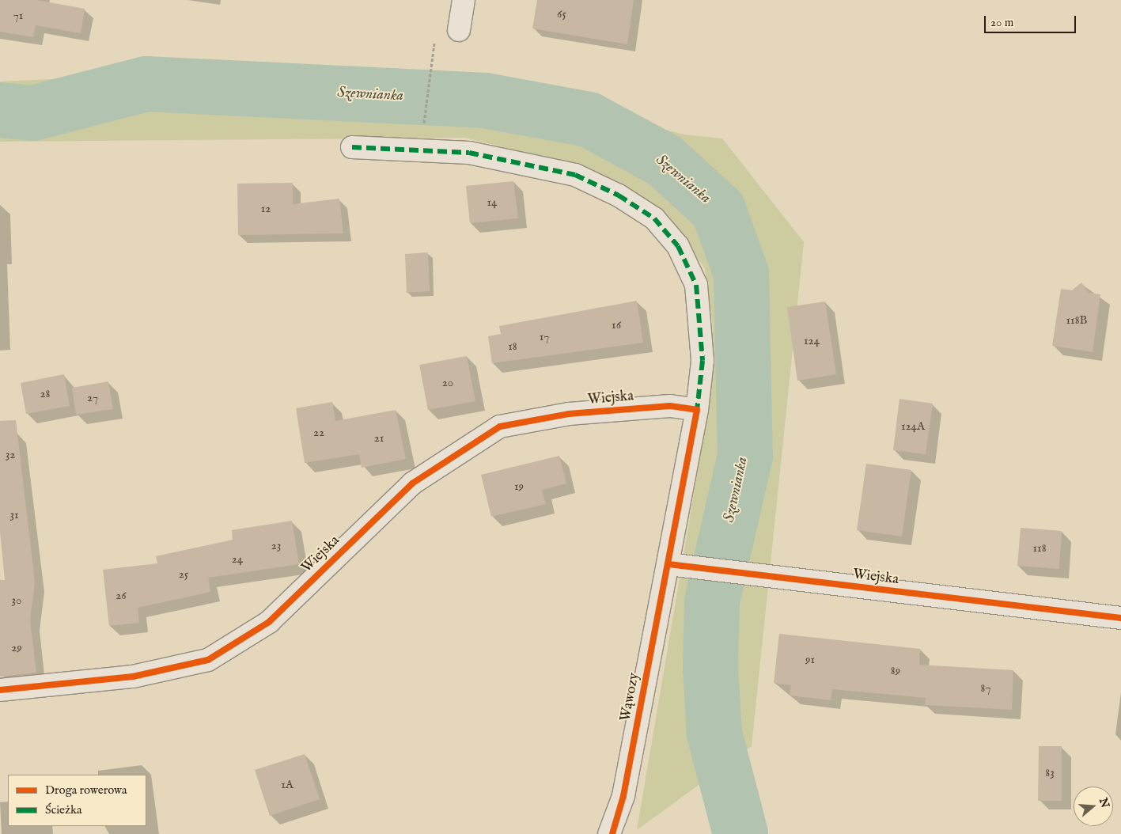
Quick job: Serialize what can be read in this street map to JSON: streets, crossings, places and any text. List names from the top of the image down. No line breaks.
{"streets":{"street":["Wiejska","Wąwozy"]},"crossings":[["Wiejska","Wąwozy"]],"water":["Szewnianka"],"house_numbers":["65","71","14","12","118B","16","17","124","18","20","28","27","124A","22","21","32","19","31","23","118","24","25","26","30","29","91","89","87","83","1A"],"legend":["Droga rowerowa","Ścieżka"],"scale_bar":"20 m","north":"right"}
